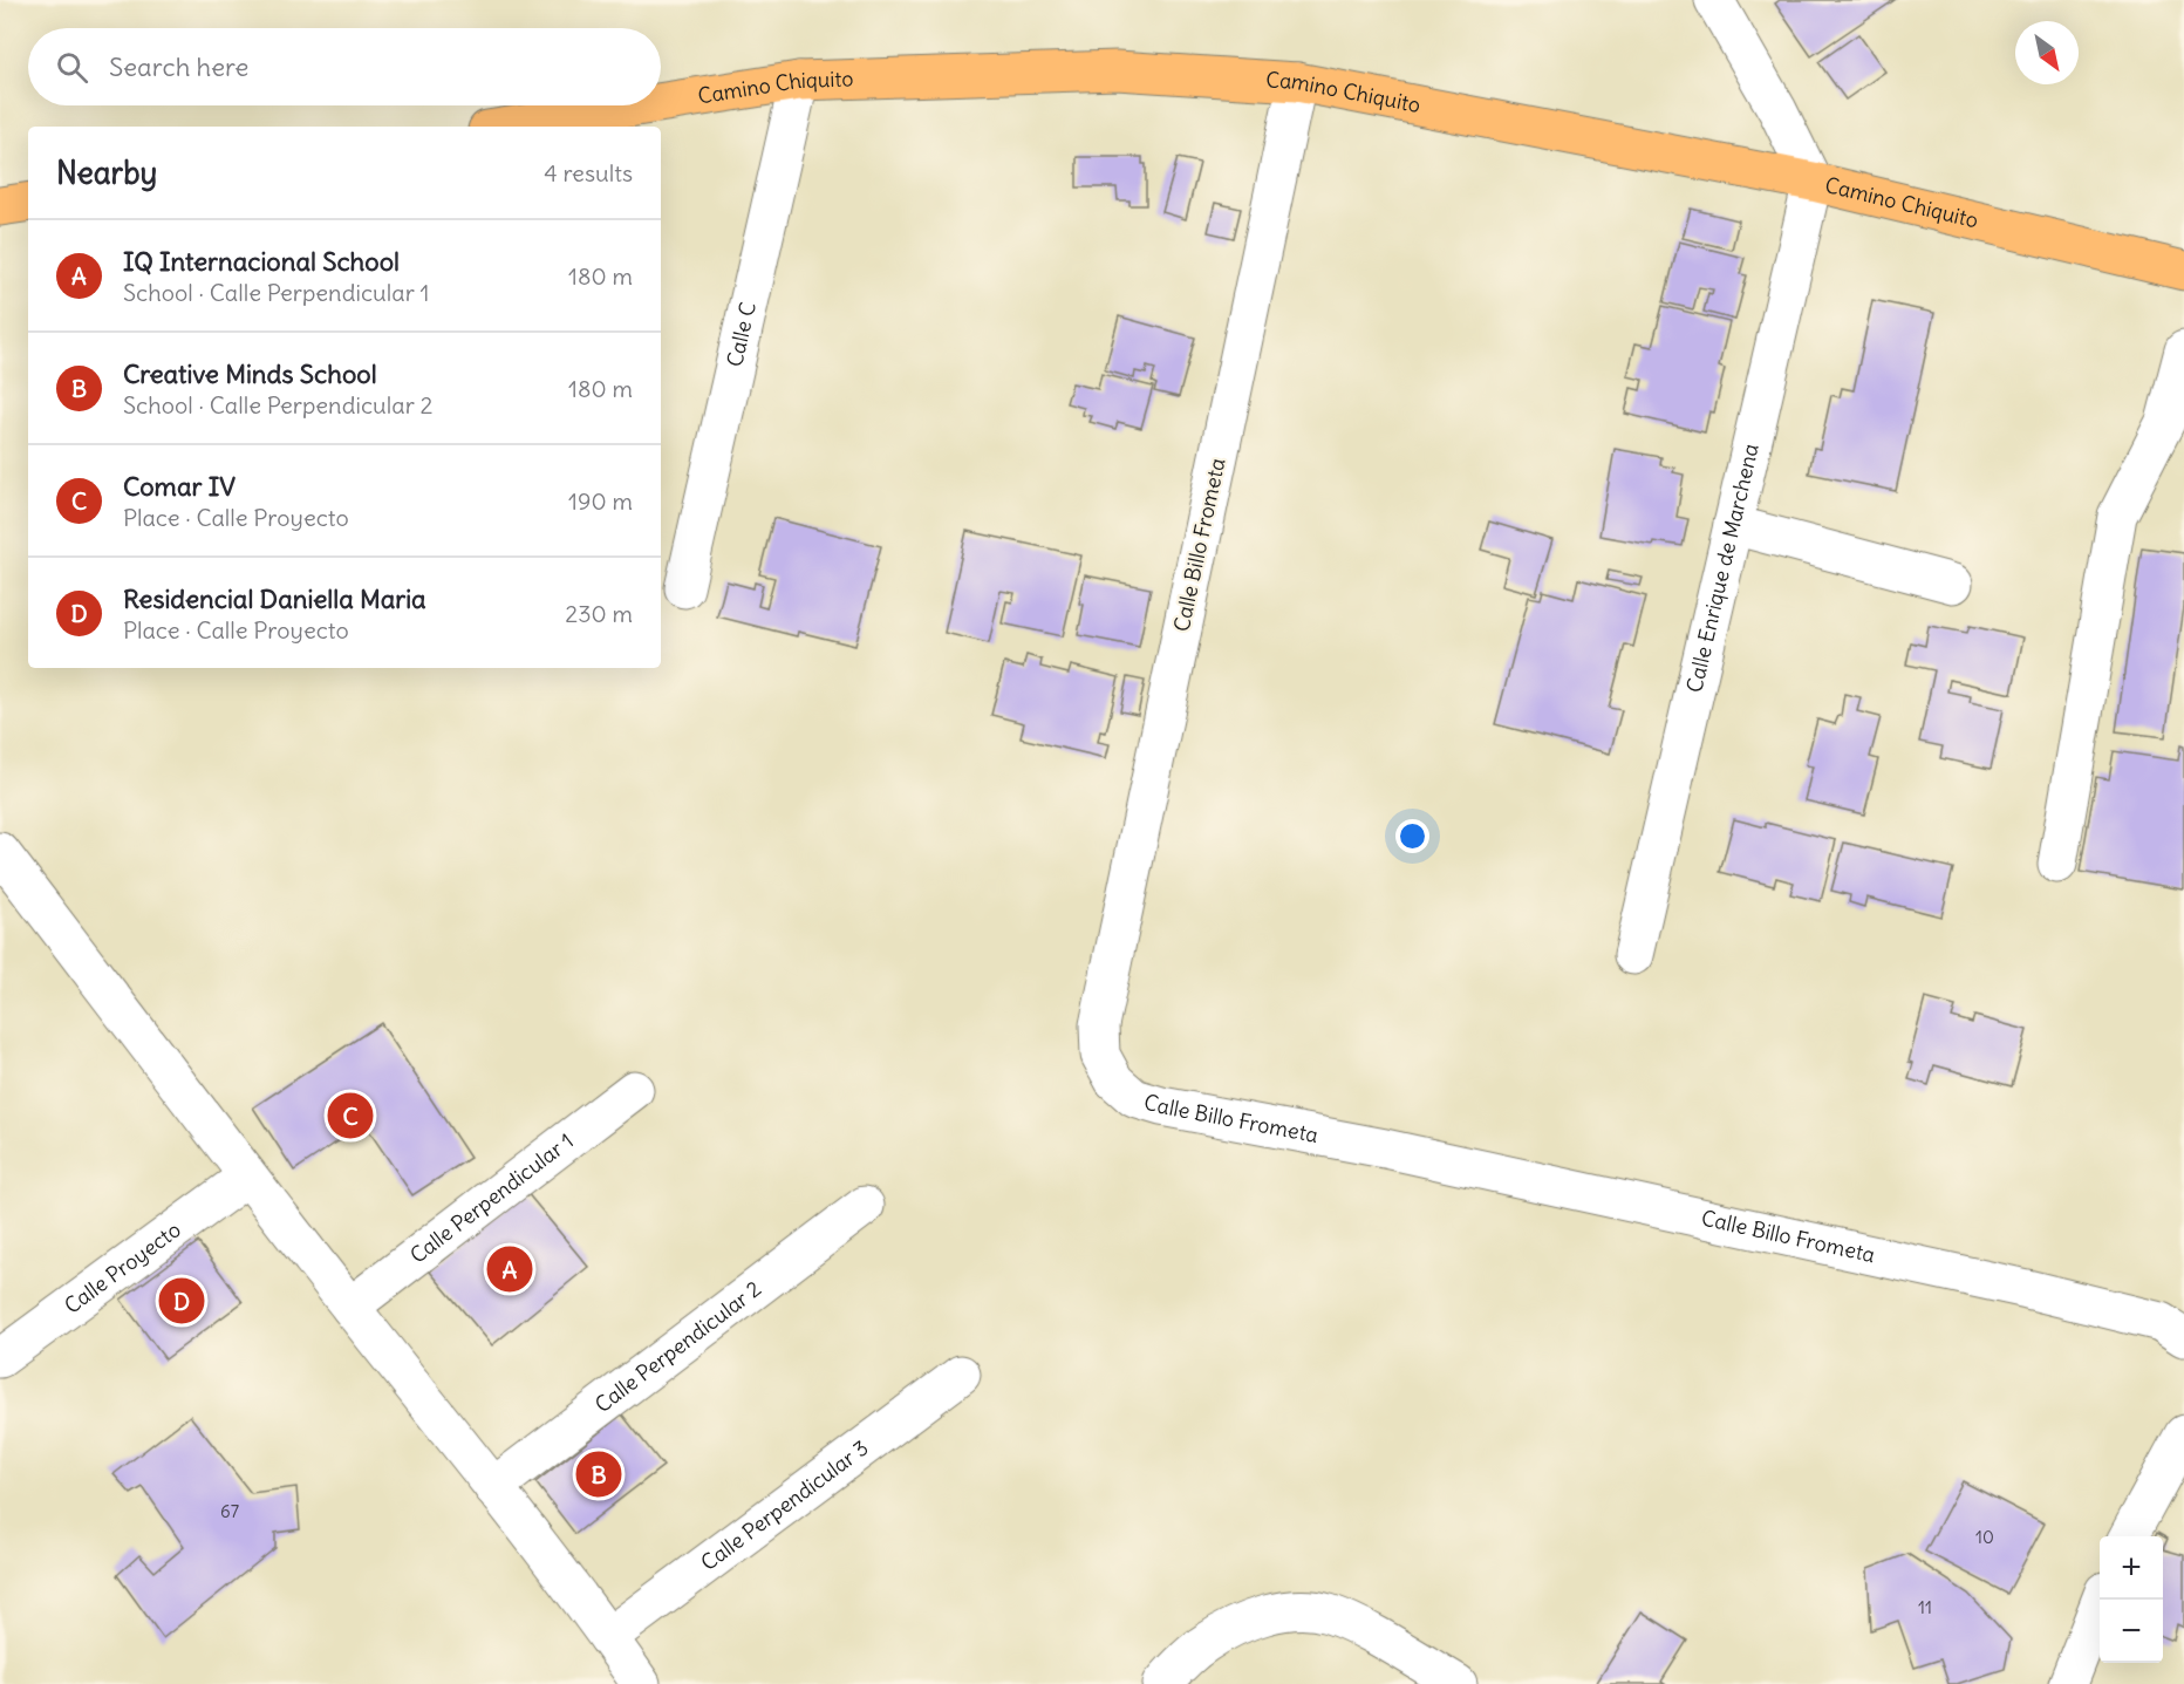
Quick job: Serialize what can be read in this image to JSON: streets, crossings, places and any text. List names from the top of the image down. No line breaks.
{"streets":{"main road":["Camino Chiquito"],"street":["Calle C","Calle Billo Frometa","Calle Enrique de Marchena","Calle Perpendicular 1","Calle Proyecto","Calle Perpendicular 2","Calle Perpendicular 3"]},"crossings":[["Camino Chiquito","Calle C"],["Camino Chiquito","Calle Billo Frometa"],["Camino Chiquito","Calle Enrique de Marchena"]],"house_numbers":["67","10","11"],"north":"bottom right","page":{"search":"Search here","heading":["Nearby","4 results"],"list":[{"mark":"A","name":"IQ Internacional School","note":"School · Calle Perpendicular 1","value":"180 m"},{"mark":"B","name":"Creative Minds School","note":"School · Calle Perpendicular 2","value":"180 m"},{"mark":"C","name":"Comar IV","note":"Place · Calle Proyecto","value":"190 m"},{"mark":"D","name":"Residencial Daniella Maria","note":"Place · Calle Proyecto","value":"230 m"}],"pins":["C","A","D","B"],"map_buttons":["+","−"]}}
